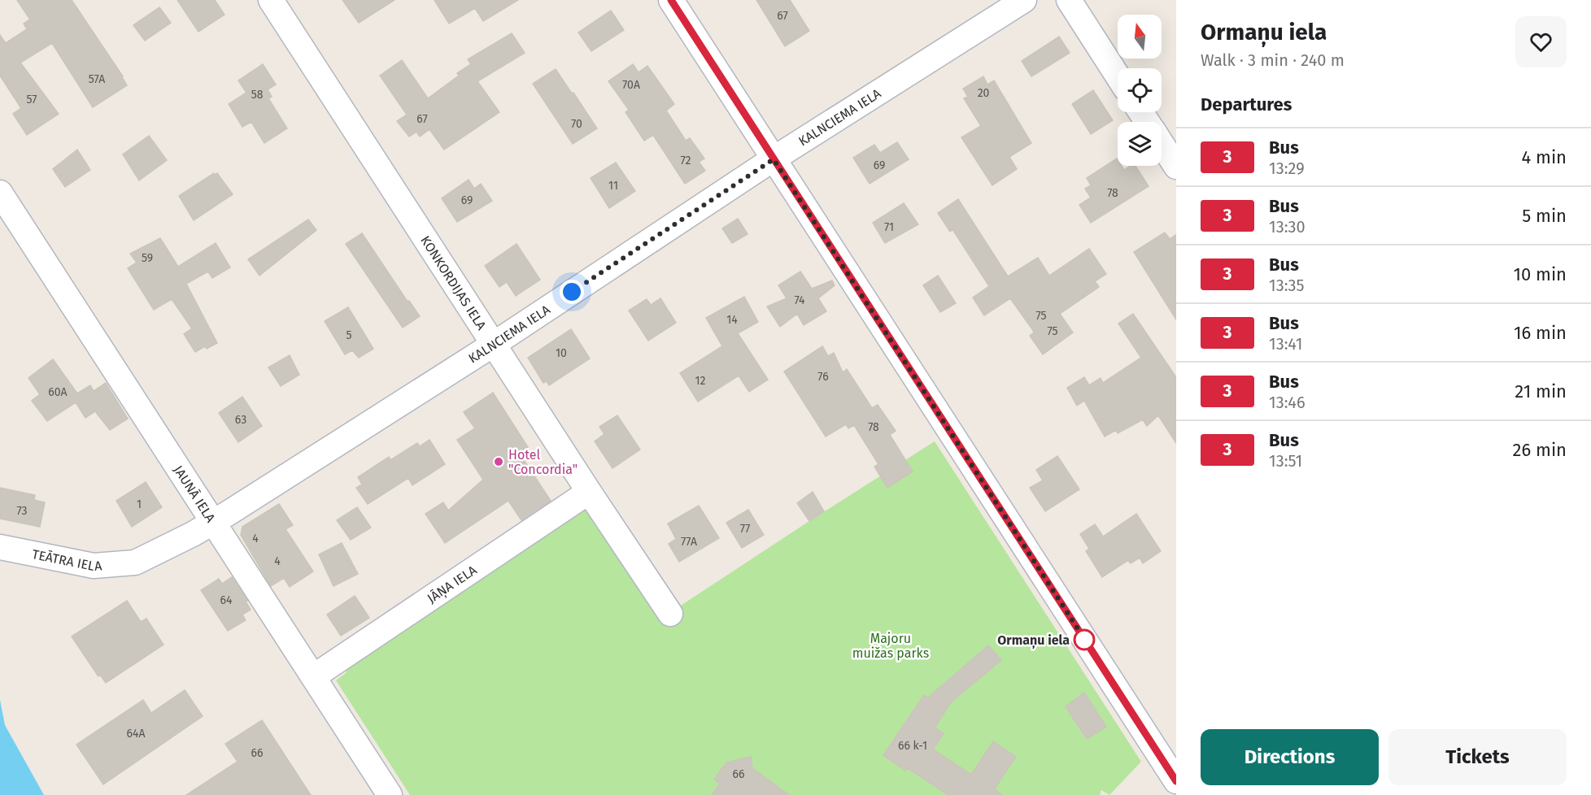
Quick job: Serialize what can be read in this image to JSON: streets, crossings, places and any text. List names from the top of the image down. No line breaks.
{"streets":{"street":["KALNCIEMA IELA","KONKORDIJAS IELA","JAUNĀ IELA","TEĀTRA IELA","JĀŅA IELA"]},"crossings":[["KALNCIEMA IELA","KONKORDIJAS IELA"],["KALNCIEMA IELA","JAUNĀ IELA"],["KALNCIEMA IELA","TEĀTRA IELA"],["KONKORDIJAS IELA","JĀŅA IELA"],["JAUNĀ IELA","JĀŅA IELA"]],"parks":["Majoru muižas parks"],"places":["Hotel \"Concordia\"","Ormaņu iela"],"lines":["bus line 3"],"house_numbers":["67","57A","70A","20","58","57","67","70","72","69","11","78","69","71","59","74","75","14","75","5","10","76","12","60A","63","78","1","73","77","4","77A","4","64","64A","66 k-1","66","66"],"north":"top","page":{"heading":[["Ormaņu iela","Walk · 3 min · 240 m"],"Departures"],"list":[{"mark":"3","name":"Bus","note":"13:29","value":"4 min"},{"mark":"3","name":"Bus","note":"13:30","value":"5 min"},{"mark":"3","name":"Bus","note":"13:35","value":"10 min"},{"mark":"3","name":"Bus","note":"13:41","value":"16 min"},{"mark":"3","name":"Bus","note":"13:46","value":"21 min"},{"mark":"3","name":"Bus","note":"13:51","value":"26 min"}],"buttons":["Directions","Tickets"]}}
